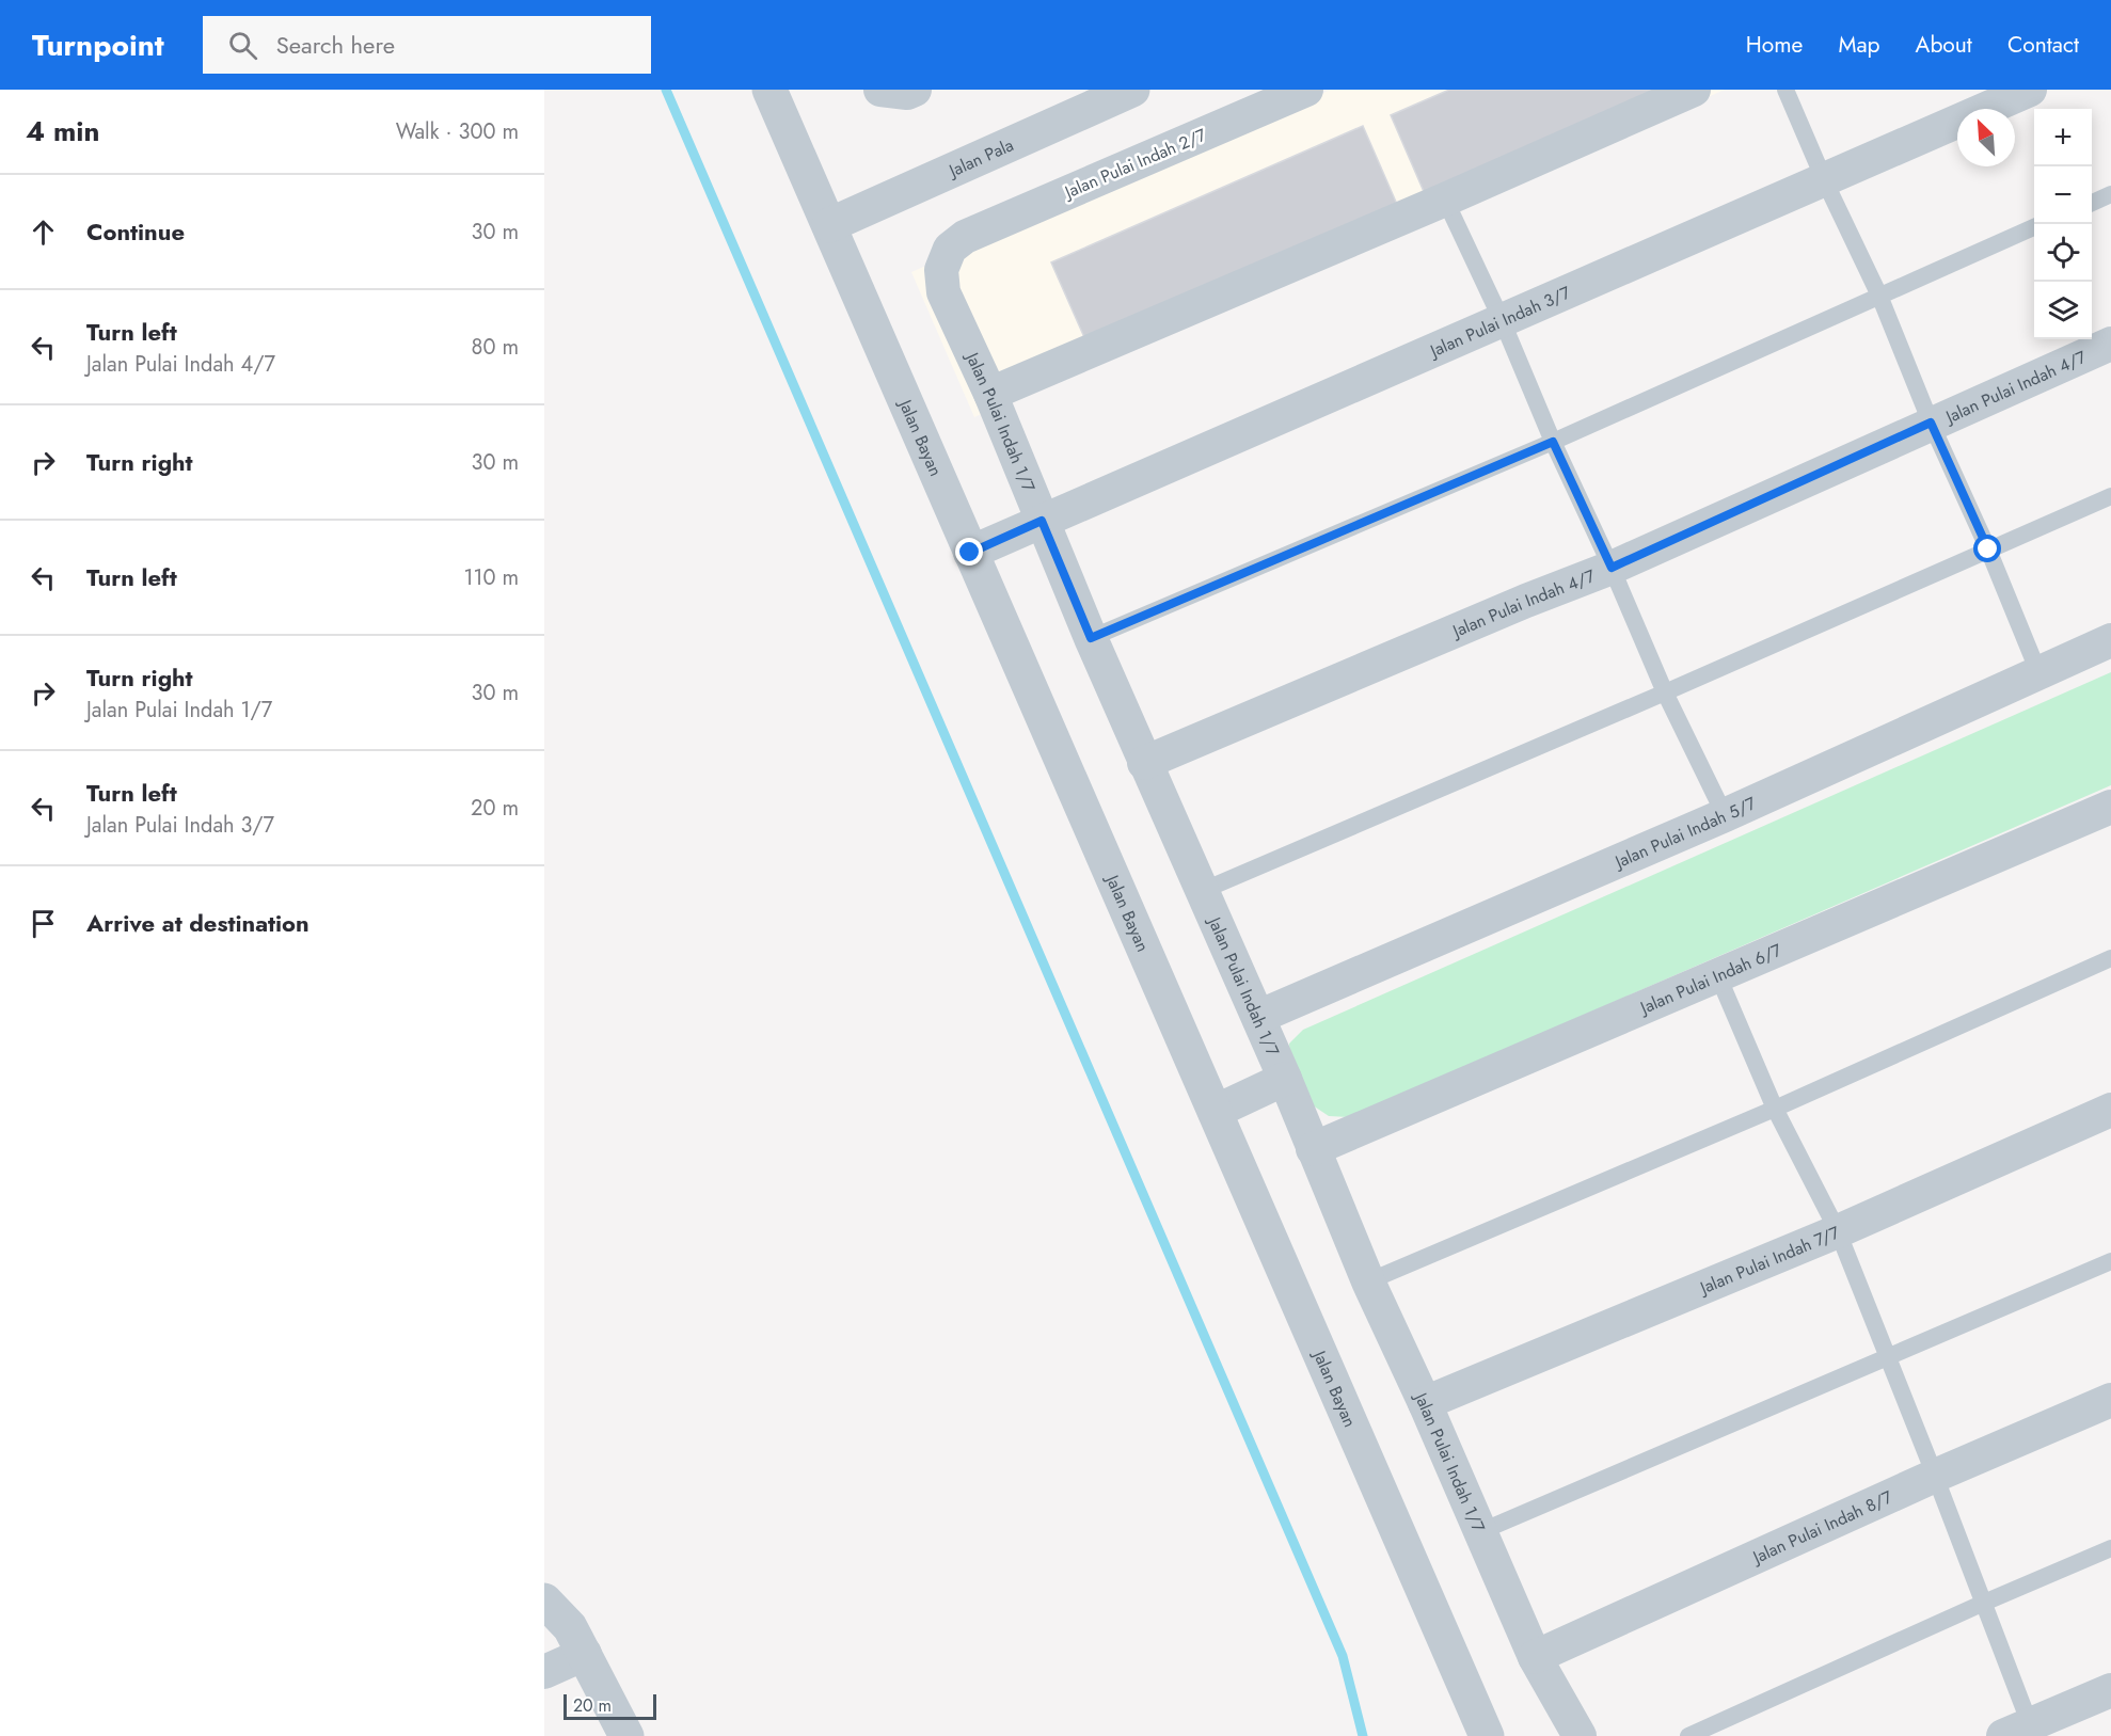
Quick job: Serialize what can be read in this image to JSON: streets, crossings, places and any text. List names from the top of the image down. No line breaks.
{"streets":{"street":["Jalan Pala","Jalan Pulai Indah 2/7","Jalan Pulai Indah 3/7","Jalan Pulai Indah 4/7","Jalan Pulai Indah 1/7","Jalan Bayan","Jalan Pulai Indah 5/7","Jalan Pulai Indah 6/7","Jalan Pulai Indah 7/7","Jalan Pulai Indah 8/7"]},"crossings":[["Jalan Pala","Jalan Bayan"],["Jalan Pulai Indah 2/7","Jalan Pulai Indah 1/7"],["Jalan Pulai Indah 3/7","Jalan Pulai Indah 1/7"],["Jalan Pulai Indah 3/7","Jalan Bayan"],["Jalan Pulai Indah 4/7","Jalan Pulai Indah 1/7"],["Jalan Pulai Indah 1/7","Jalan Pulai Indah 5/7"],["Jalan Pulai Indah 1/7","Jalan Pulai Indah 6/7"],["Jalan Pulai Indah 1/7","Jalan Pulai Indah 7/7"],["Jalan Pulai Indah 1/7","Jalan Pulai Indah 8/7"]],"scale_bar":"20 m","north":"top left","page":{"header":"Turnpoint","search":"Search here","nav":["Home","Map","About","Contact"],"heading":["4 min","Walk · 300 m"],"map_buttons":["+","−"],"list":[["Continue","30 m"],["Turn left","Jalan Pulai Indah 4/7","80 m"],["Turn right","30 m"],["Turn left","110 m"],["Turn right","Jalan Pulai Indah 1/7","30 m"],["Turn left","Jalan Pulai Indah 3/7","20 m"],"Arrive at destination"],"scale":"20 m"}}
